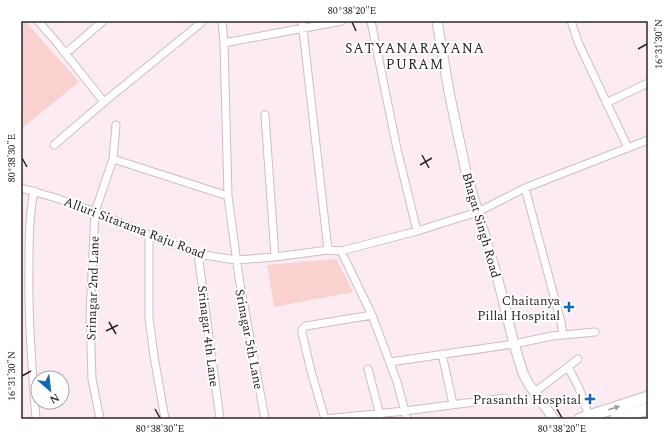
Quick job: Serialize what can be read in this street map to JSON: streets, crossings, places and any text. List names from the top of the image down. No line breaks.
{"streets":{"street":["Bhagat Singh Road","Alluri Sitarama Raju Road","Srinagar 2nd Lane","Srinagar 4th Lane","Srinagar 5th Lane"]},"crossings":[["Bhagat Singh Road","Alluri Sitarama Raju Road"],["Alluri Sitarama Raju Road","Srinagar 2nd Lane"],["Alluri Sitarama Raju Road","Srinagar 4th Lane"],["Alluri Sitarama Raju Road","Srinagar 5th Lane"]],"districts":["SATYANARAYANA PURAM"],"places":{"health":["Chaitanya Pillal Hospital","Prasanthi Hospital"]},"north":"bottom right","coordinates":["80°38'20\"E","16°31'30\"N","80°38'30\"E"]}
